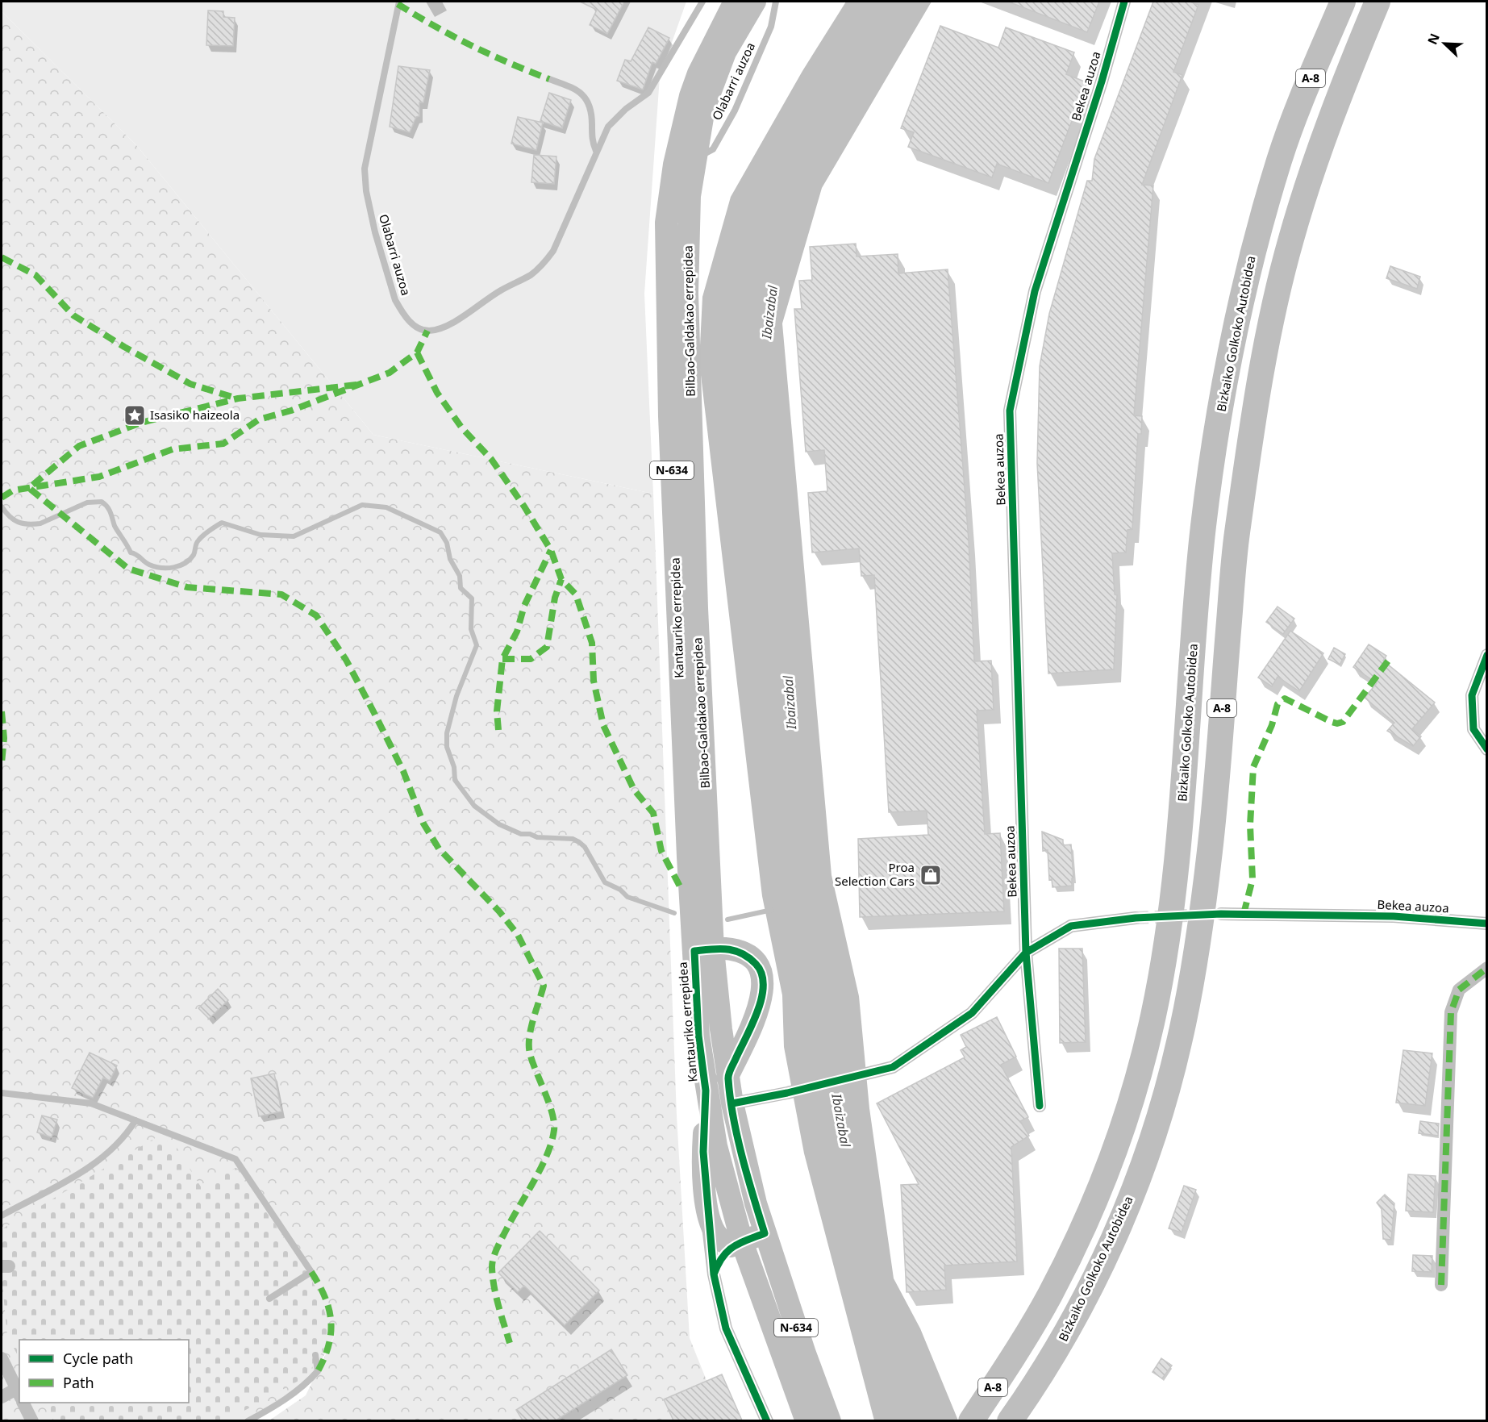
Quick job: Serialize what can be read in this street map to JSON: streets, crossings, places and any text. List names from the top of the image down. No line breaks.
{"streets":{"highway":["A-8","Bilbao-Galdakao errepidea","Bizkaiko Golkoko Autobidea","N-634","Kantauriko errepidea"],"street":["Bekea auzoa"],"lane":["Olabarri auzoa"]},"crossings":[["Olabarri auzoa","Bilbao-Galdakao errepidea"],["Bilbao-Galdakao errepidea","Kantauriko errepidea"],["N-634","Kantauriko errepidea"]],"water":["Ibaizabal"],"places":{"place":["Isasiko haizeola"],"shop":["Proa Selection Cars"]},"legend":["Cycle path","Path"],"north":"top left"}
